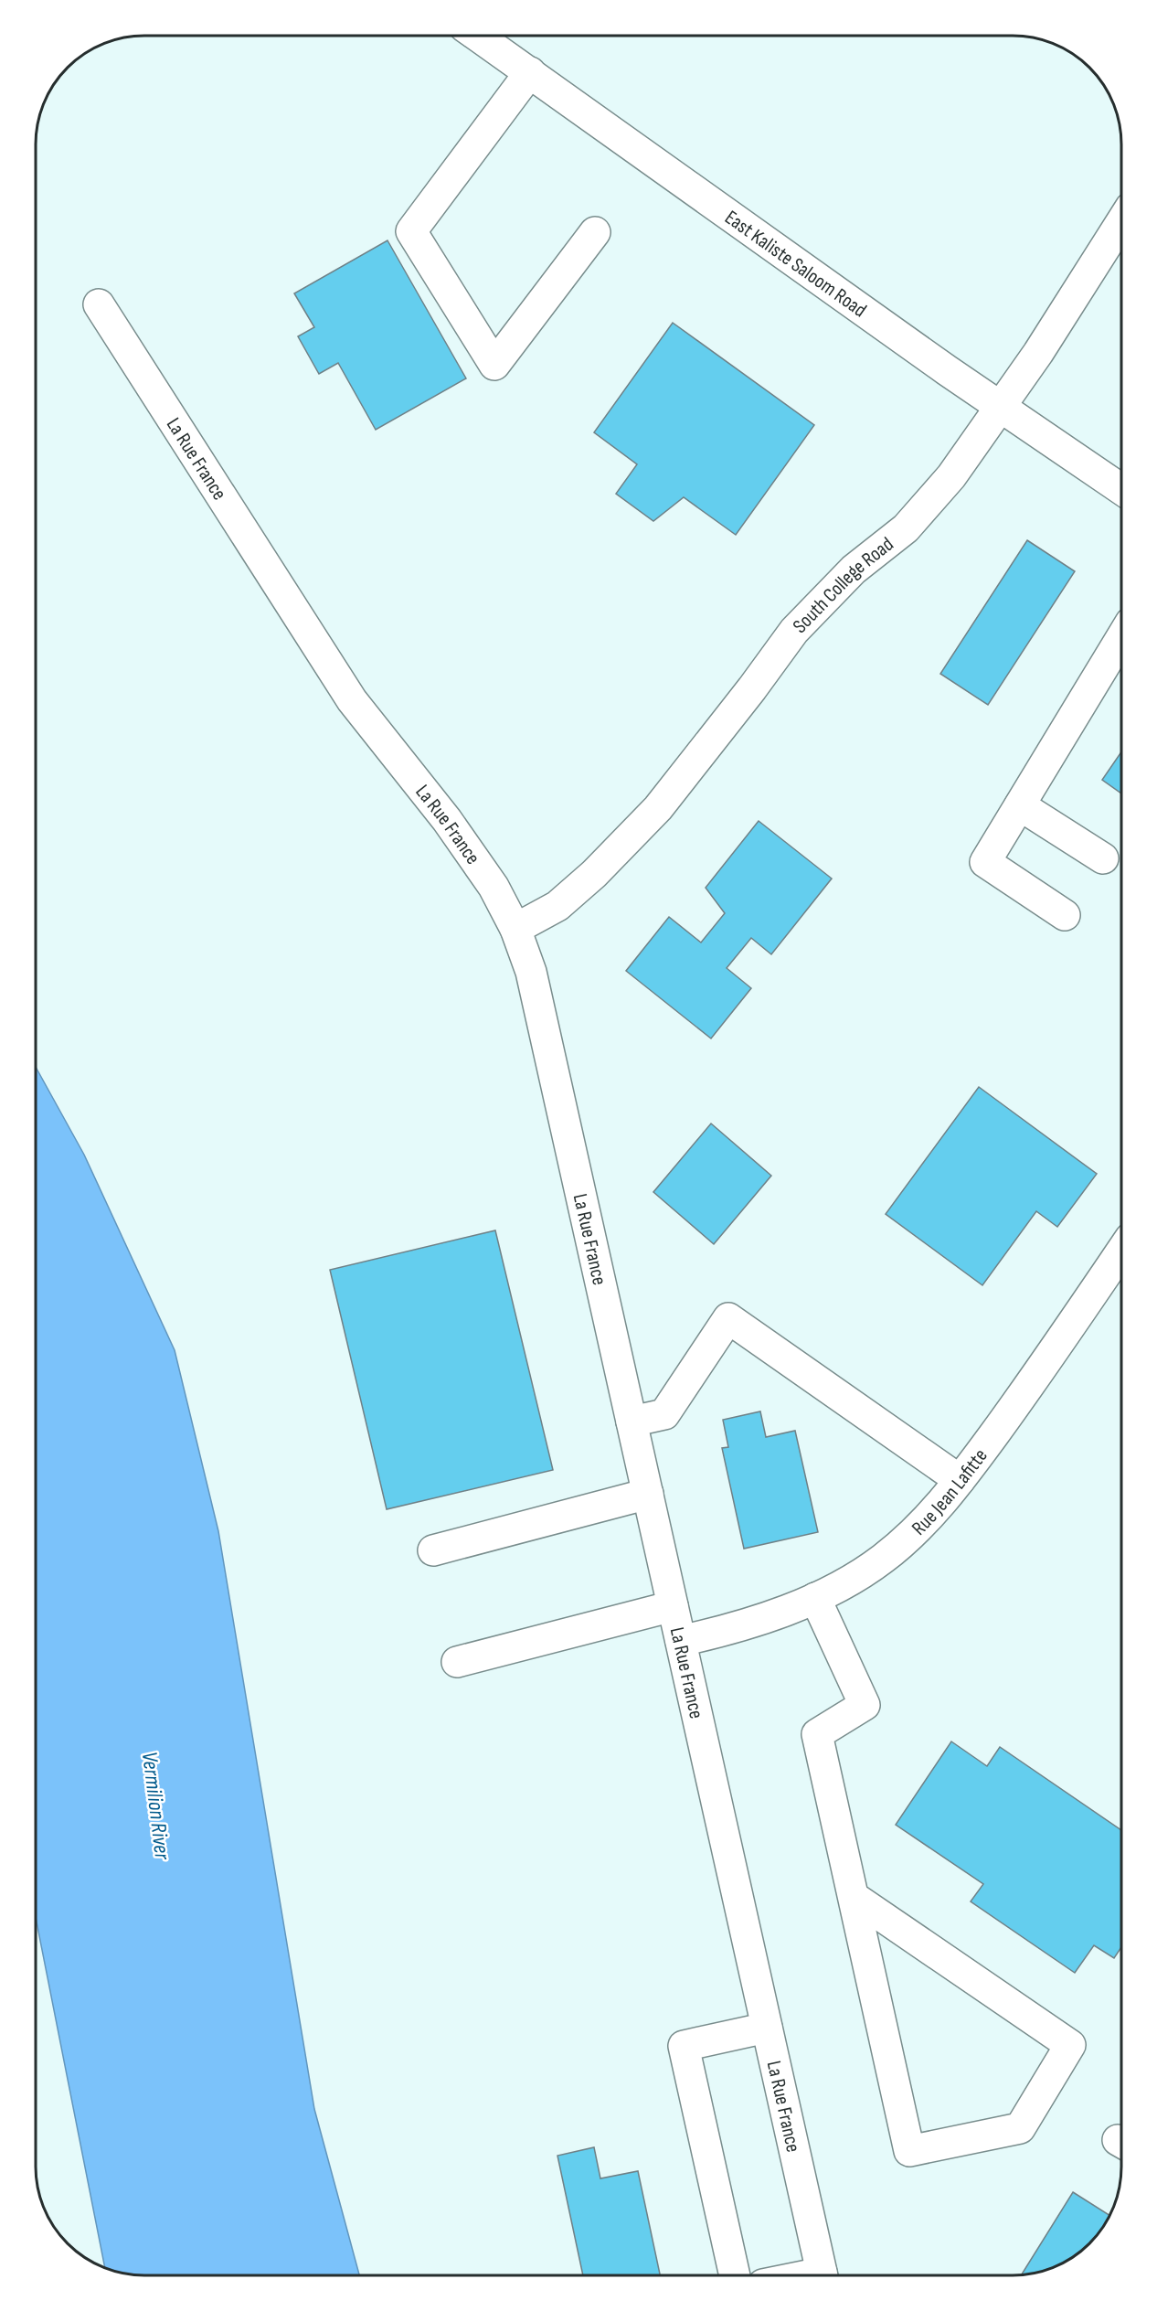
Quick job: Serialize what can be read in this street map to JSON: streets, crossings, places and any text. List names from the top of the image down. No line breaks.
{"streets":{"street":["East Kaliste Saloom Road","La Rue France","South College Road","Rue Jean Lafitte"]},"crossings":[["East Kaliste Saloom Road","South College Road"],["La Rue France","South College Road"],["La Rue France","Rue Jean Lafitte"]],"water":["Vermilion River"]}
